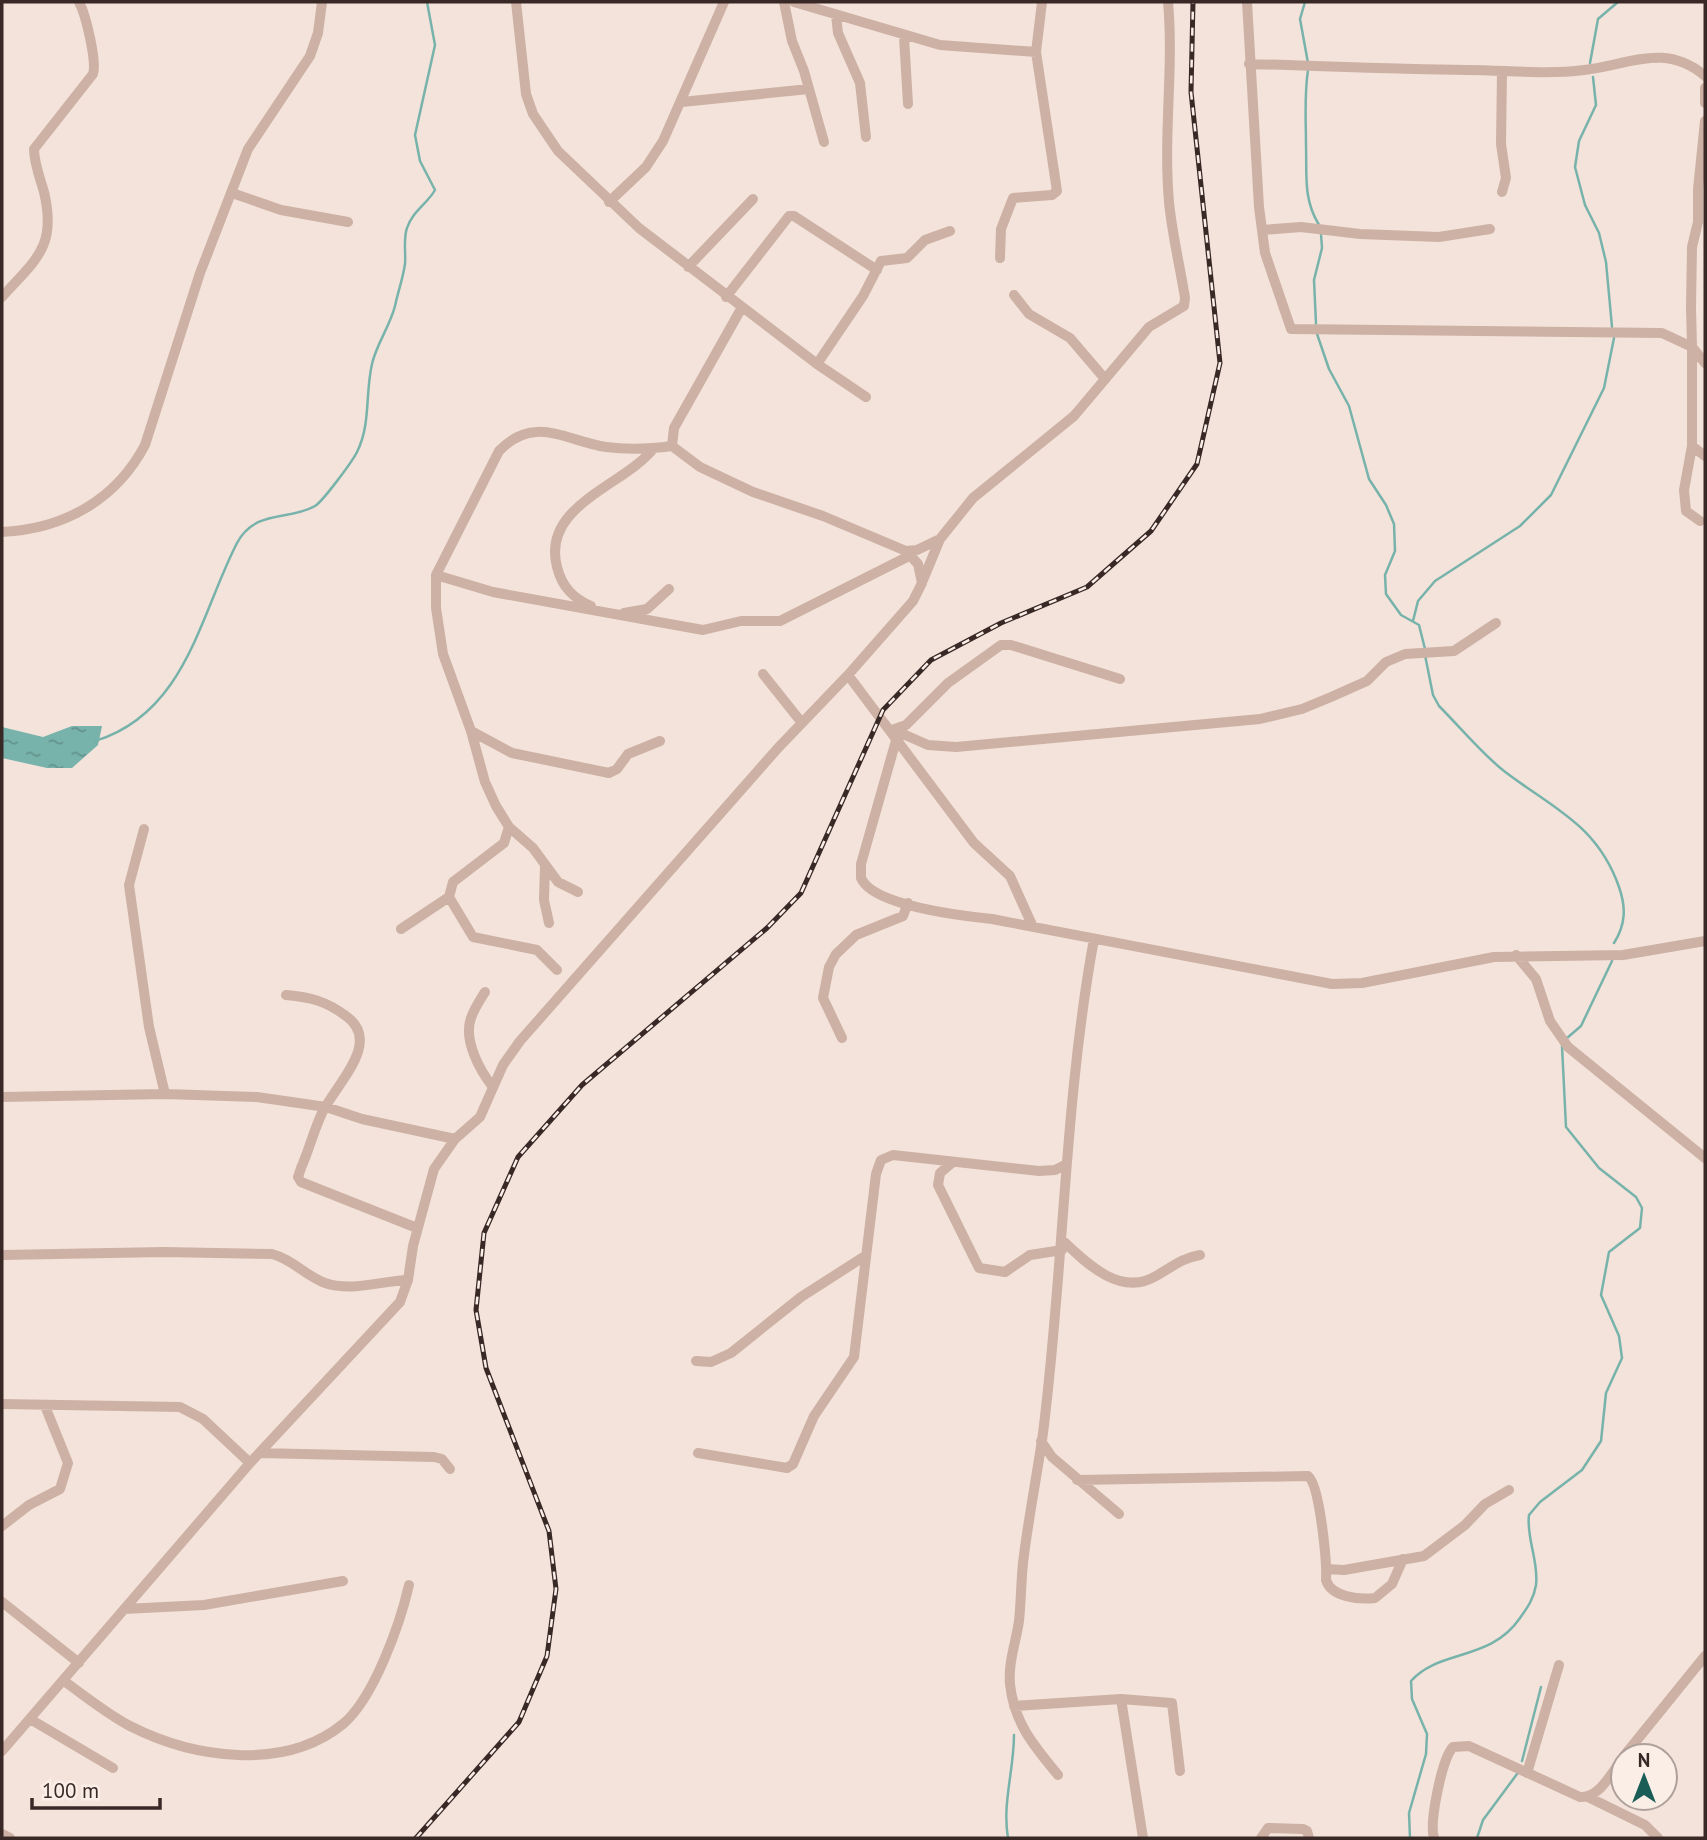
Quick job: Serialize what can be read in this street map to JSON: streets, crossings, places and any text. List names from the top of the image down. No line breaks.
{"scale_bar":"100 m","north":"top"}
